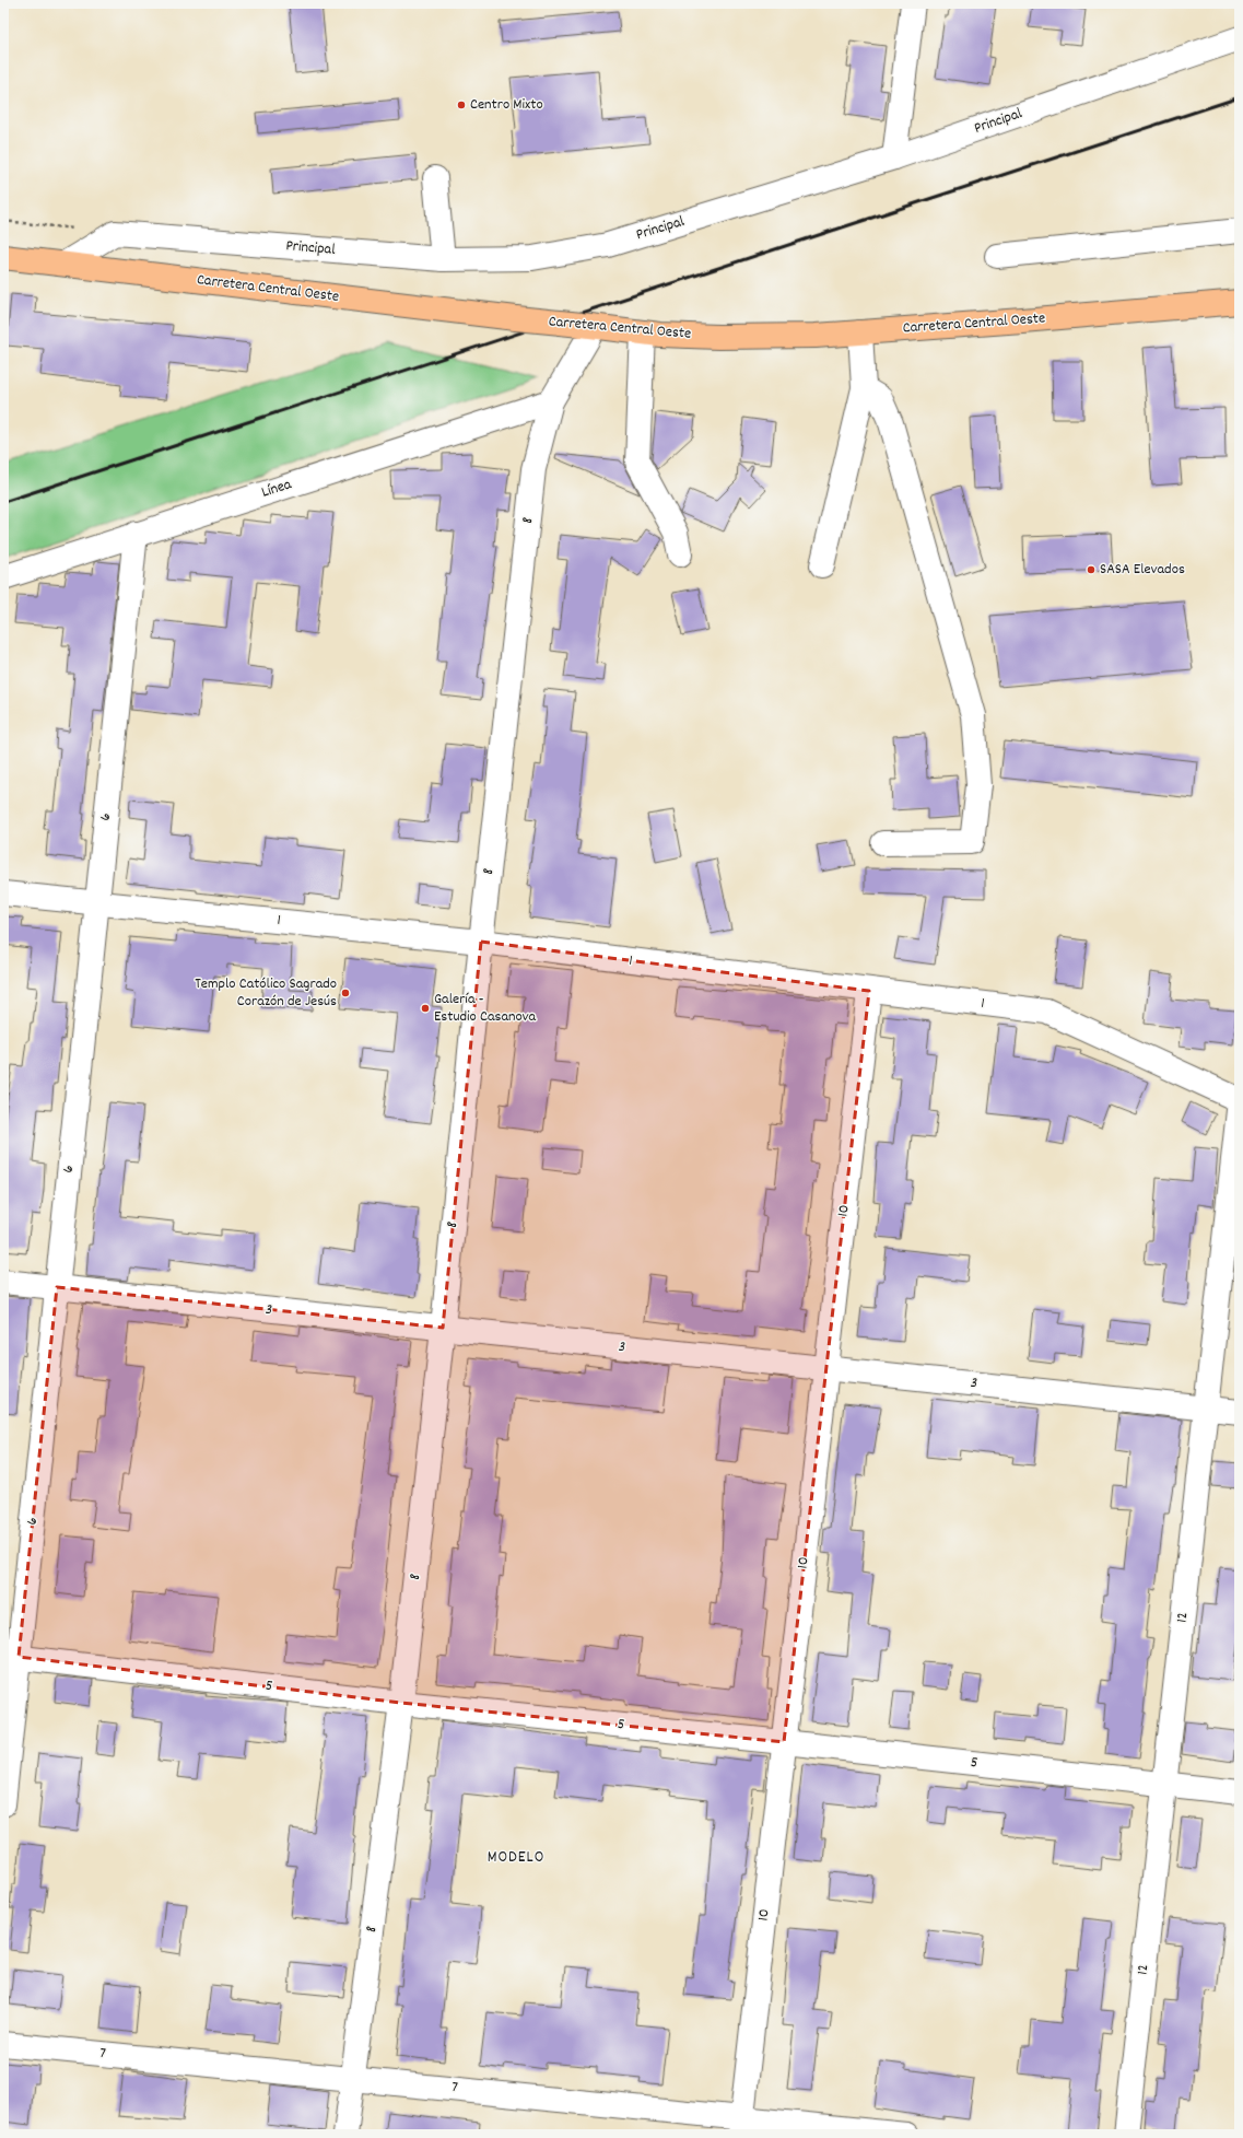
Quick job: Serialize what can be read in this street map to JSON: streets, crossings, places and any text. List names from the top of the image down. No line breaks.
{"streets":{"main road":["Carretera Central Oeste"],"street":["Principal","Línea","8","6","1","10","3","12","5","7"]},"crossings":[["Carretera Central Oeste","8"],["Línea","8"],["Línea","6"],["8","1"],["8","3"],["8","5"],["8","7"],["6","1"],["6","3"],["6","5"],["1","10"],["1","12"],["10","3"],["10","5"],["10","7"],["3","12"],["12","5"]],"districts":["MODELO"],"places":["Centro Mixto","SASA Elevados","Templo Católico Sagrado Corazón de Jesús","Galería - Estudio Casanova"]}
